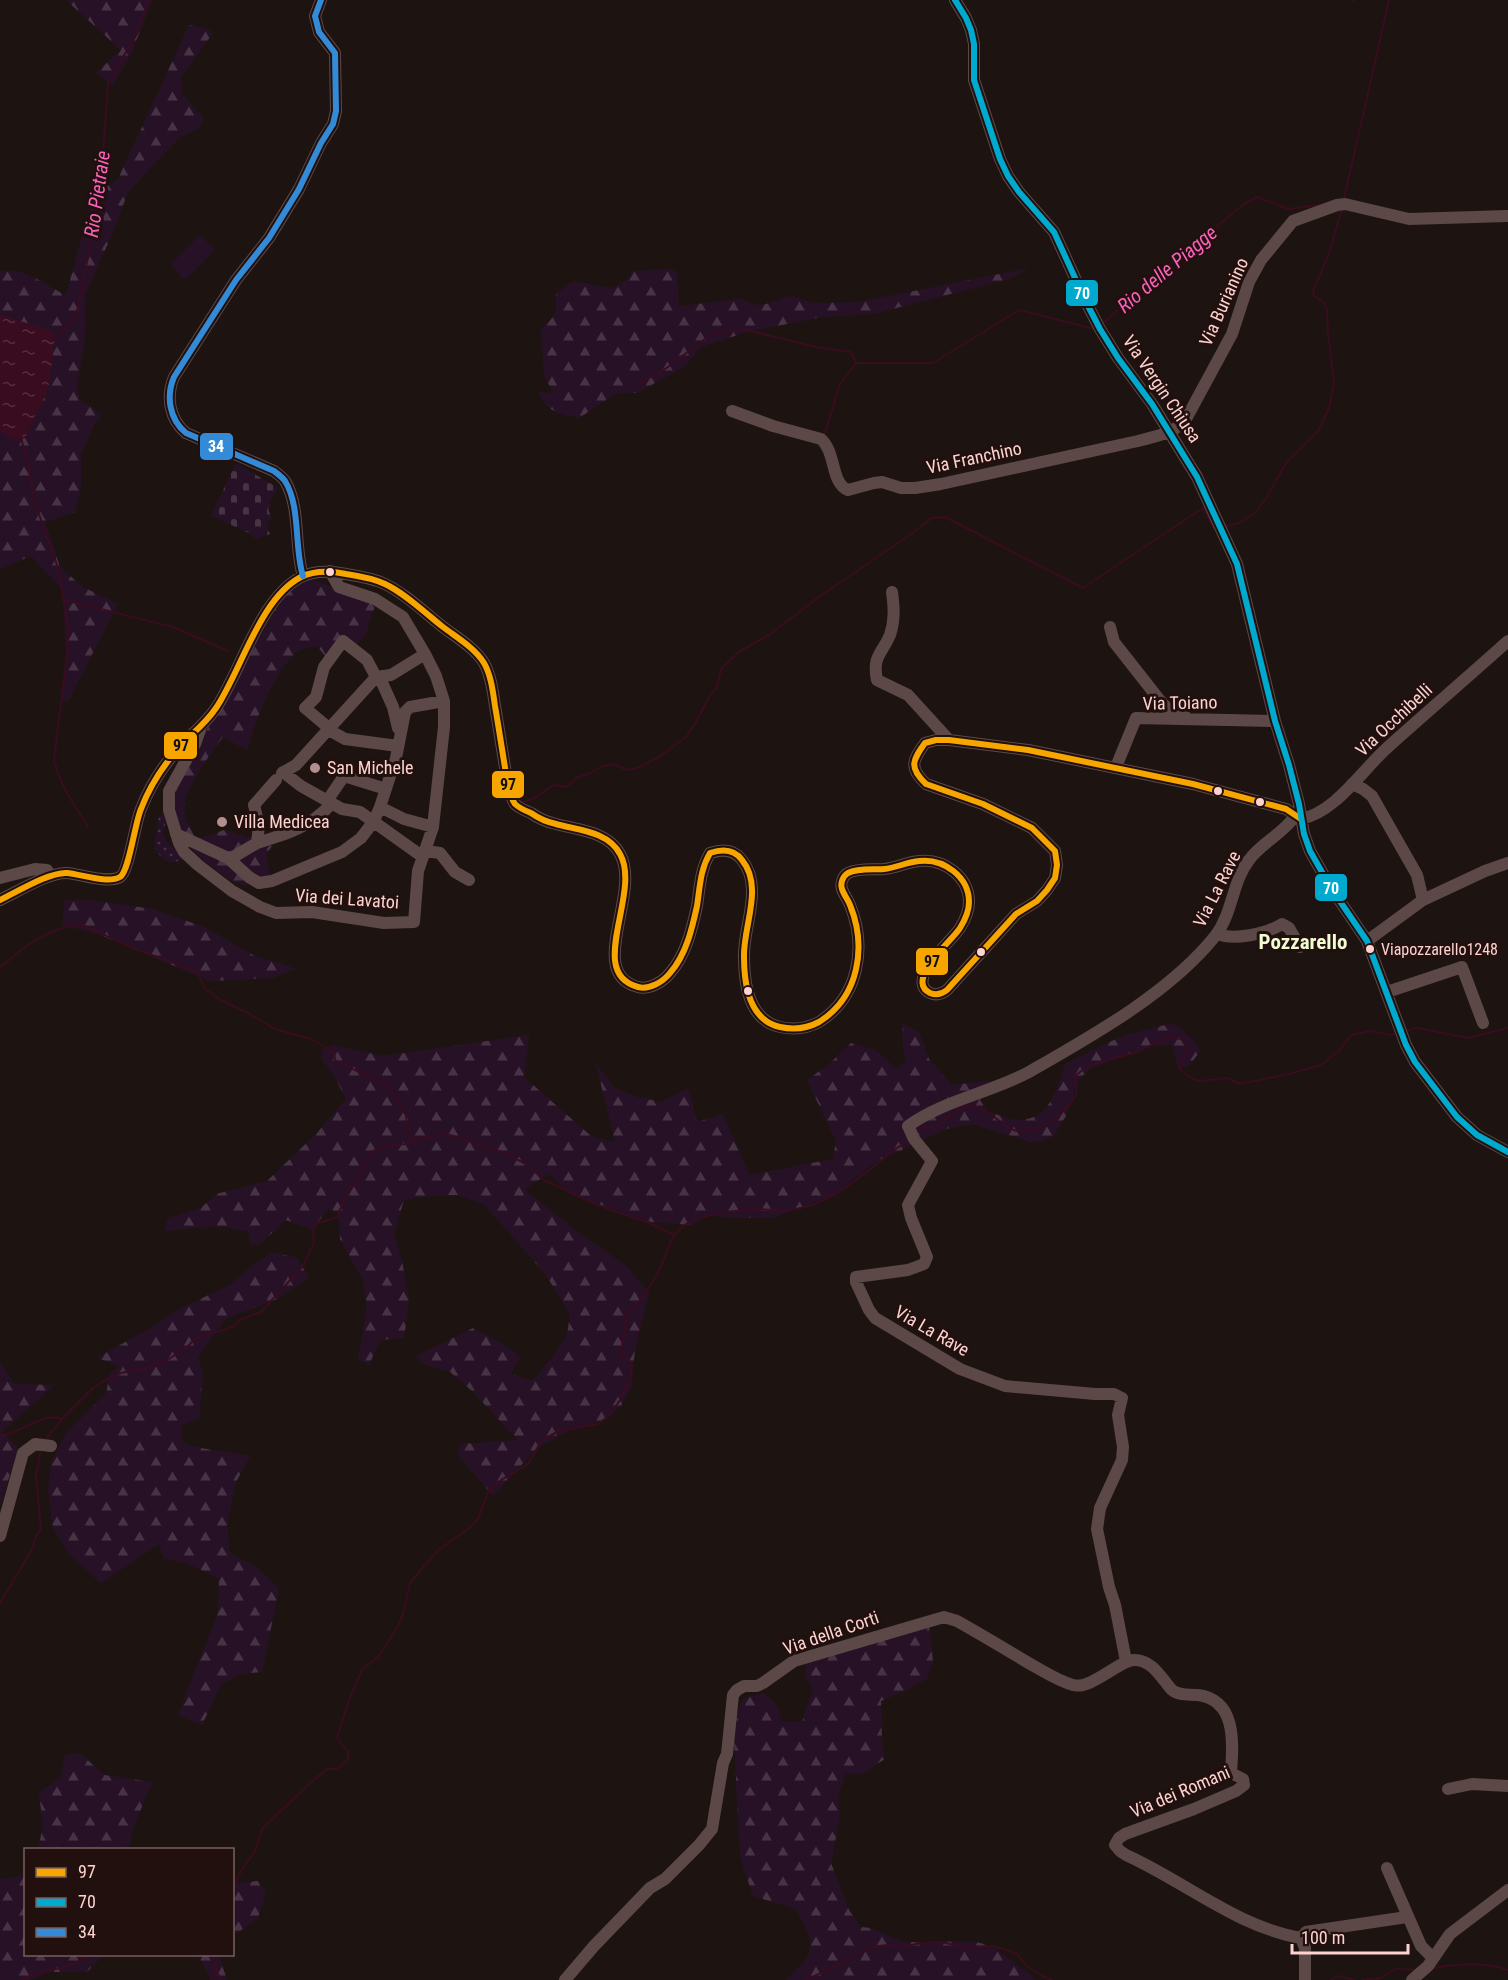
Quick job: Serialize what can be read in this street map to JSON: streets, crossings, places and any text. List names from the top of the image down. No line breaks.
{"streets":{"street":["Via Burianino","Via Vergin Chiusa","Via Franchino","Via Toiano","Via Occhibelli","Via La Rave","Via dei Lavatoi","Via della Corti","Via dei Romani"]},"crossings":[["Via Burianino","Via Vergin Chiusa"],["Via Burianino","Via Franchino"],["Via Vergin Chiusa","Via Franchino"],["Via Vergin Chiusa","Via Toiano"],["Via Vergin Chiusa","Via Occhibelli"],["Via Vergin Chiusa","Via La Rave"],["Via Occhibelli","Via La Rave"],["Via La Rave","Via della Corti"],["Via La Rave","Via dei Romani"],["Via della Corti","Via dei Romani"]],"districts":["Pozzarello"],"water":["Rio Pietraie","Rio delle Piagge"],"places":["San Michele","Villa Medicea","Viapozzarello1248"],"lines":["transit line 70","transit line 34","transit line 97"],"legend":["97","70","34"],"scale_bar":"100 m"}
